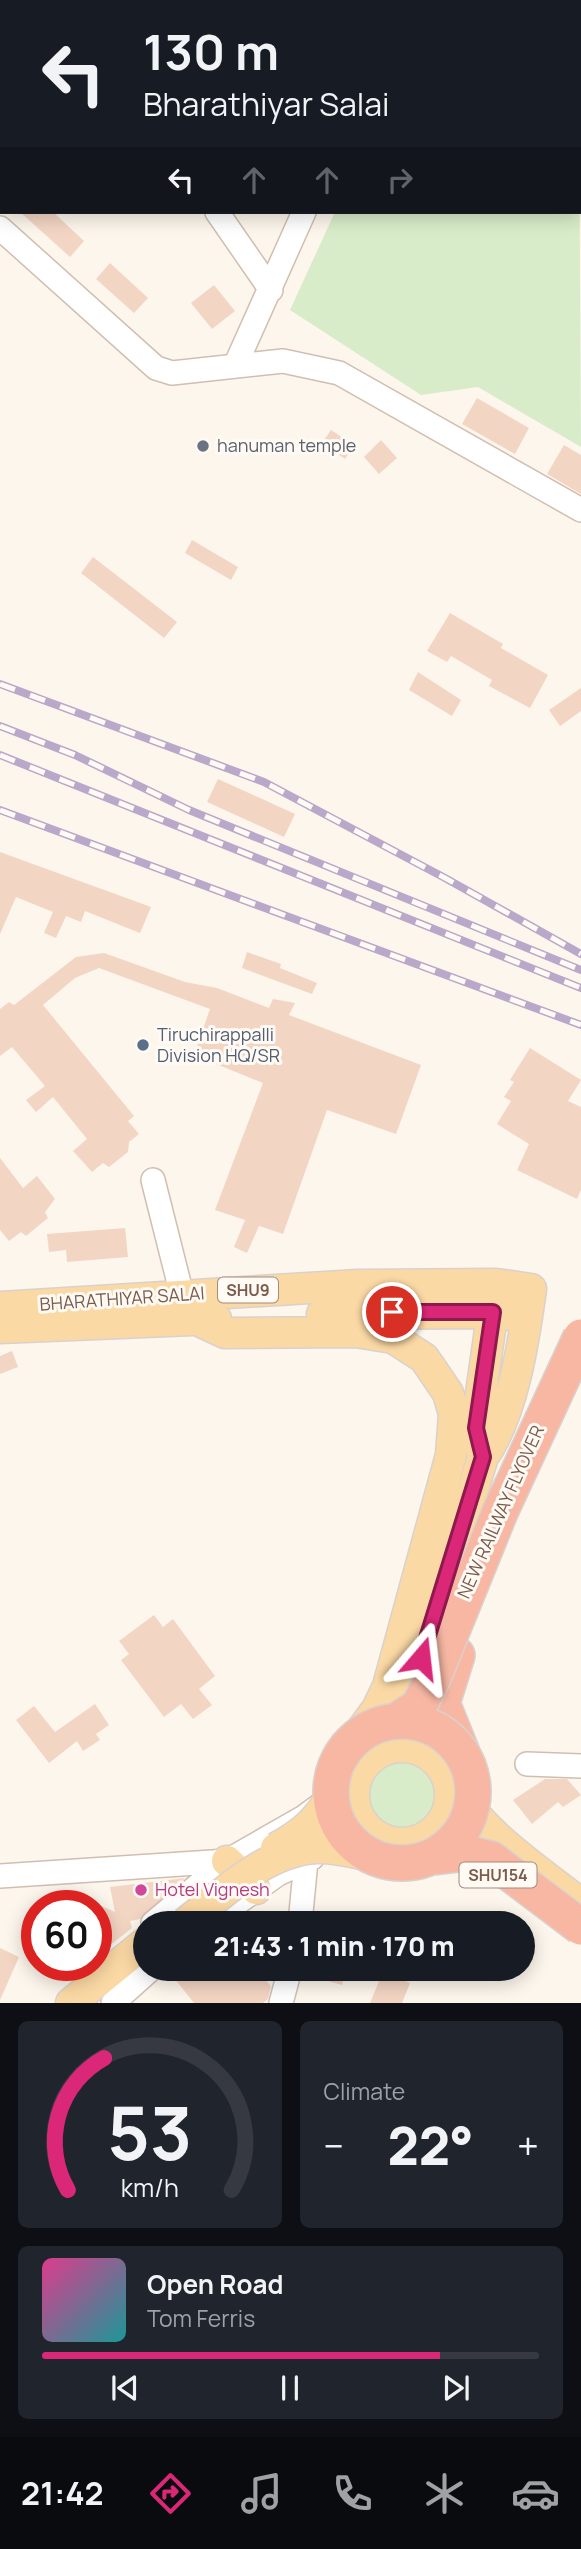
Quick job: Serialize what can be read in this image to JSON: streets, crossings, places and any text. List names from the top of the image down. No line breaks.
{"streets":{"highway":["NEW RAILWAY FLYOVER"],"main road":["SHU9","BHARATHIYAR SALAI","SHU154"]},"crossings":[["NEW RAILWAY FLYOVER","SHU154"]],"places":["hanuman temple","Tiruchirappalli Division HQ/SR","Hotel Vignesh"],"page":{"turn":["130 m","Bharathiyar Salai"],"limit":"60","trip":"21:43 · 1 min · 170 m","tile":"Climate","heat":["−","22°","+"],"song":["Open Road","Tom Ferris"],"tabs":"21:42","gauge":["53","km/h"]}}
